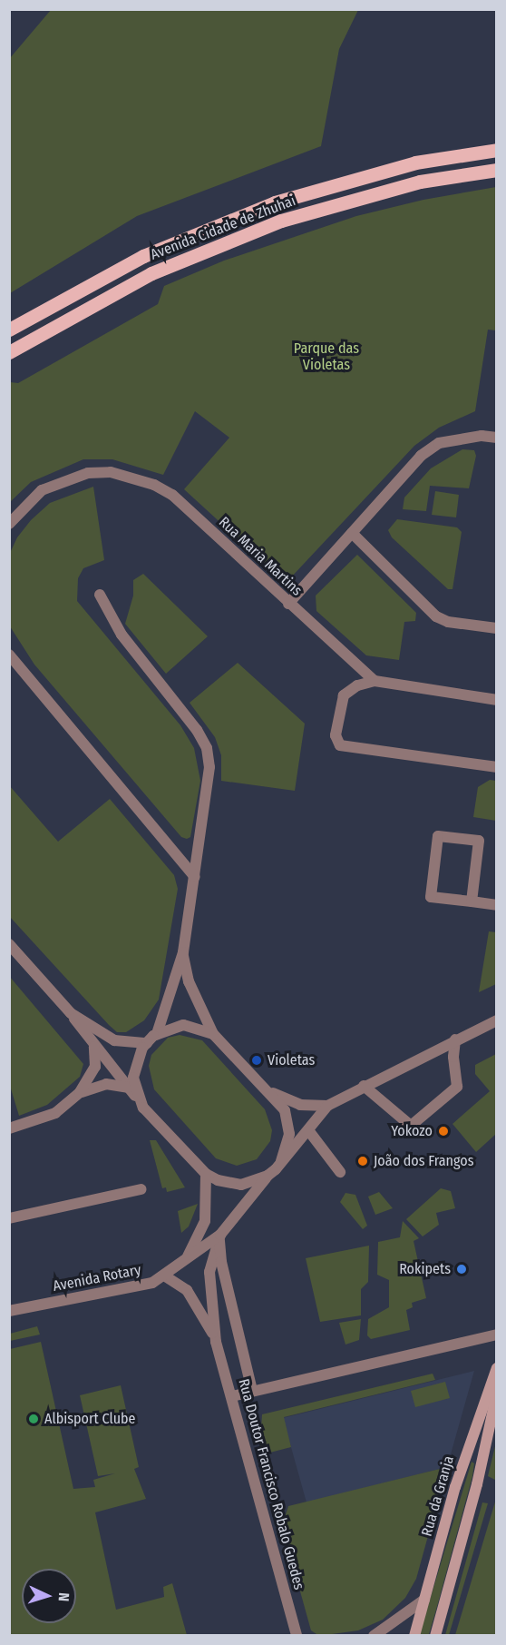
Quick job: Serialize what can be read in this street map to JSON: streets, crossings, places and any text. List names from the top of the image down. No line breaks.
{"streets":{"main road":["Avenida Cidade de Zhuhai","Rua da Granja"],"street":["Rua Maria Martins","Avenida Rotary","Rua Doutor Francisco Robalo Guedes"]},"crossings":[["Avenida Rotary","Rua Doutor Francisco Robalo Guedes"]],"parks":["Parque das Violetas"],"places":["Violetas","Yokozo","João dos Frangos","Rokipets","Albisport Clube"],"north":"right"}
